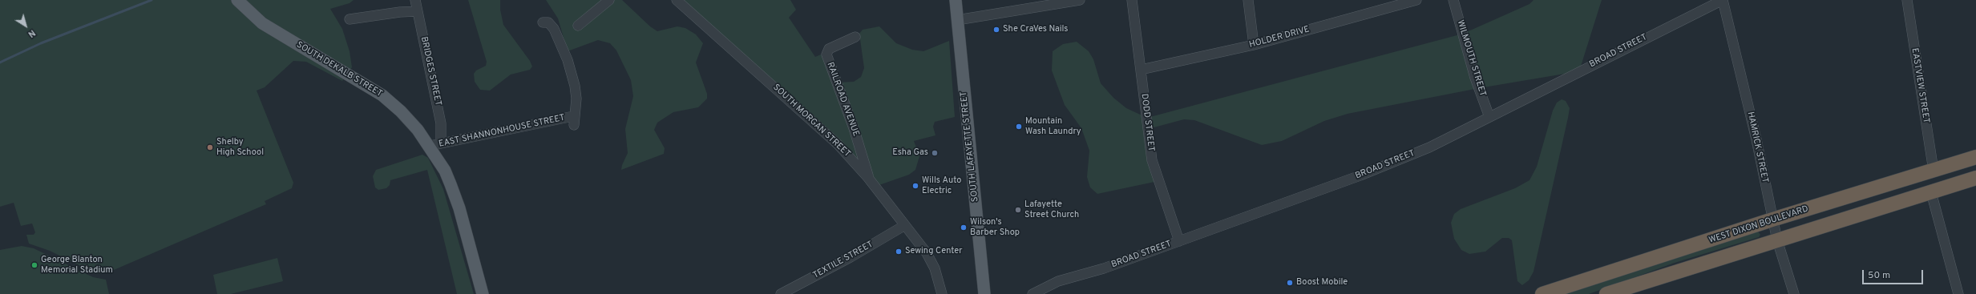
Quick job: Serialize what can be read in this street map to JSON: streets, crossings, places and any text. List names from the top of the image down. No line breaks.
{"streets":{"highway":["WEST DIXON BOULEVARD"],"main road":["SOUTH DEKALB STREET","SOUTH LAFAYETTE STREET"],"street":["HOLDER DRIVE","BROAD STREET","WILMOUTH STREET","BRIDGES STREET","EASTVIEW STREET","RAILROAD AVENUE","SOUTH MORGAN STREET","DODD STREET","EAST SHANNONHOUSE STREET","HAMRICK STREET","TEXTILE STREET"]},"crossings":[["HOLDER DRIVE","DODD STREET"],["BROAD STREET","WILMOUTH STREET"],["BROAD STREET","DODD STREET"],["BROAD STREET","HAMRICK STREET"],["SOUTH DEKALB STREET","EAST SHANNONHOUSE STREET"],["BRIDGES STREET","EAST SHANNONHOUSE STREET"],["EASTVIEW STREET","WEST DIXON BOULEVARD"],["RAILROAD AVENUE","SOUTH MORGAN STREET"],["SOUTH MORGAN STREET","TEXTILE STREET"],["HAMRICK STREET","WEST DIXON BOULEVARD"]],"places":["She CraVes Nails","Mountain Wash Laundry","Shelby High School","Esha Gas","Wills Auto Electric","Lafayette Street Church","Wilson's Barber Shop","Sewing Center","George Blanton Memorial Stadium","Boost Mobile"],"scale_bar":"50 m","north":"bottom right"}
